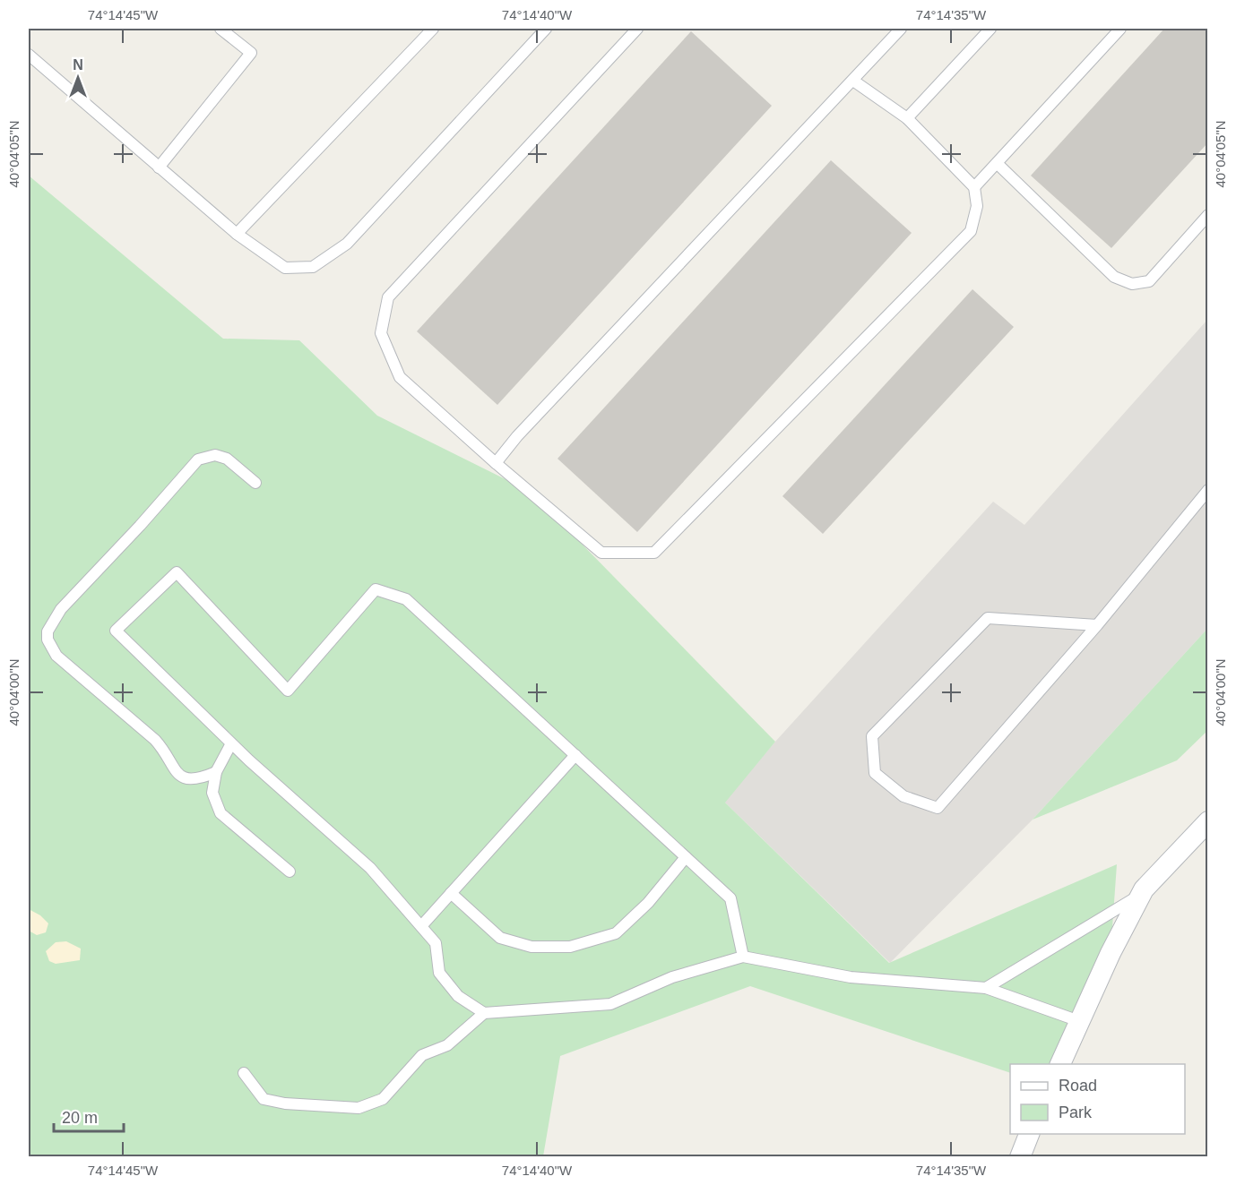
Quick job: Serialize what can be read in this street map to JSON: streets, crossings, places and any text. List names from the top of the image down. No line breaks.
{"legend":["Road","Park"],"scale_bar":"20 m","north":"top","coordinates":["74°14'45\"W","74°14'40\"W","74°14'35\"W","40°04'05\"N","40°04'00\"N"]}
